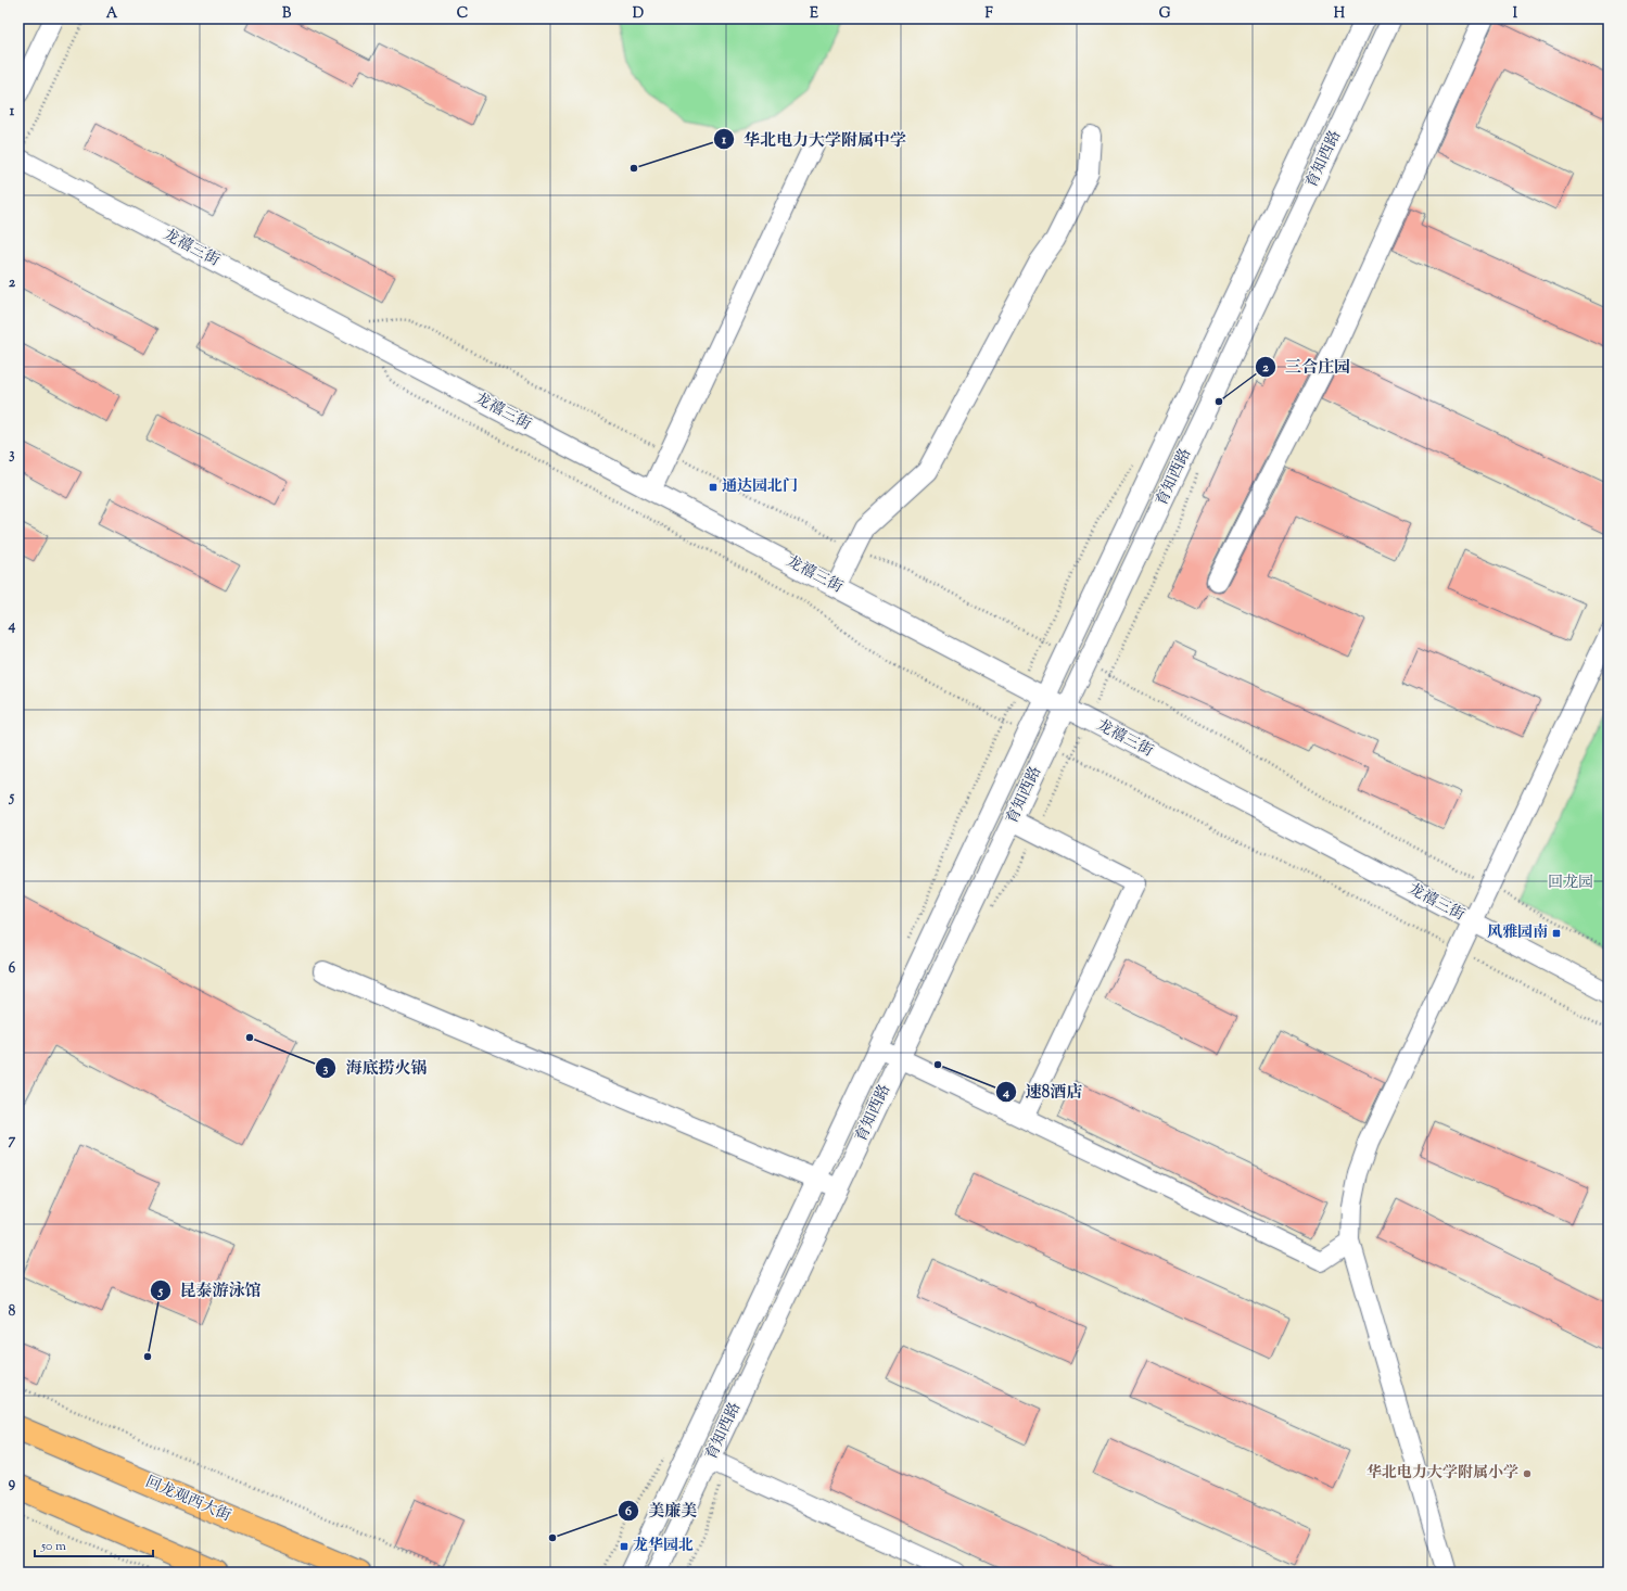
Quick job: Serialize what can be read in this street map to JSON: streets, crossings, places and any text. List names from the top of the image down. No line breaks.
{"streets":{"main road":["回龙观西大街"],"street":["育知西路","龙禧三街"]},"crossings":[["育知西路","龙禧三街"]],"parks":["回龙园"],"places":{"other":["华北电力大学附属中学","三合庄园","海底捞火锅","速8酒店","昆泰游泳馆","华北电力大学附属小学","美廉美"],"transit":["通达园北门","风雅园南","龙华园北"]},"scale_bar":"50 m","grid":{"columns":["A","B","C","D","E","F","G","H","I"],"rows":["1","2","3","4","5","6","7","8","9"]}}
